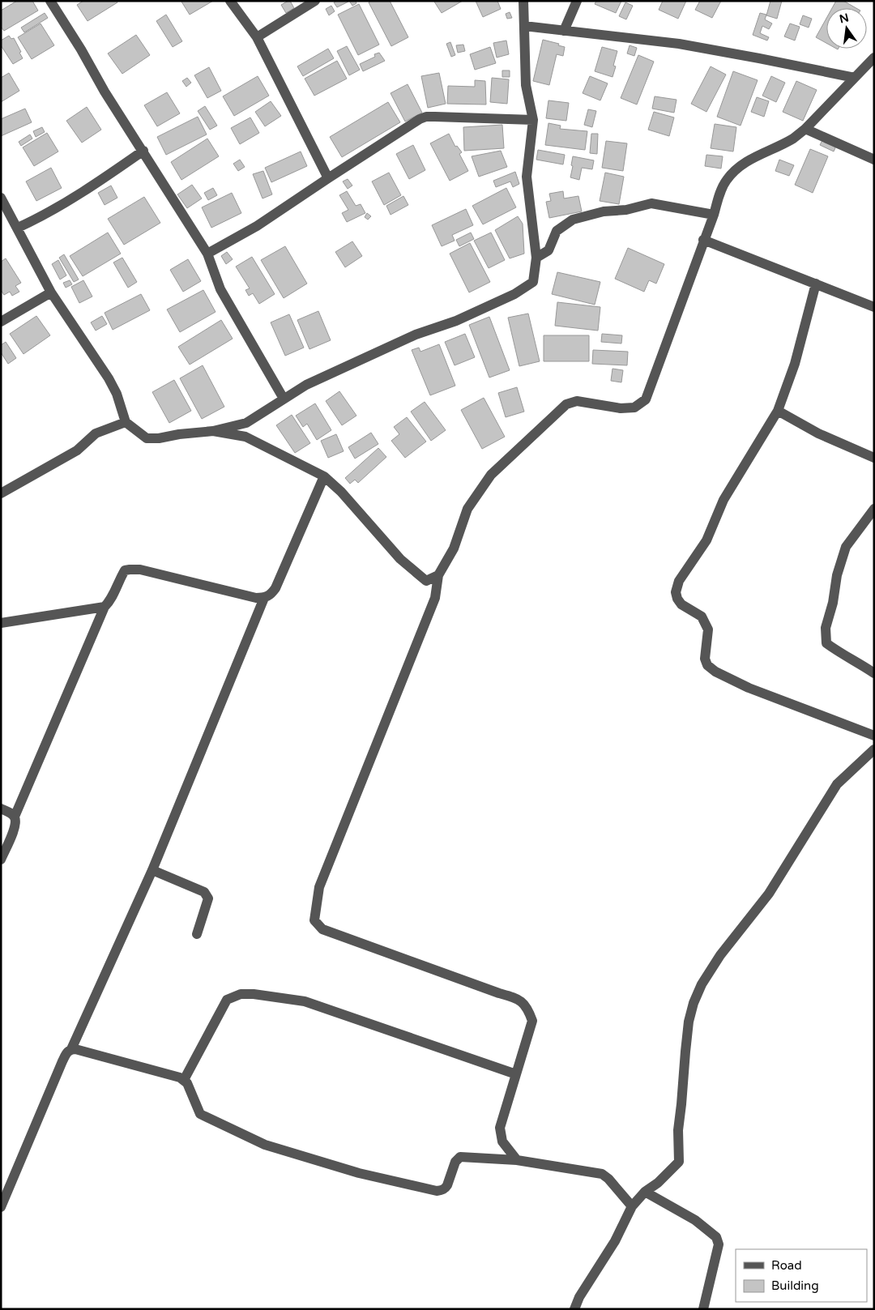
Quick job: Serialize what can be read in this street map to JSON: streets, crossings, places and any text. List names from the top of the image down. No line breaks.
{"legend":["Road","Building"],"north":"top"}
